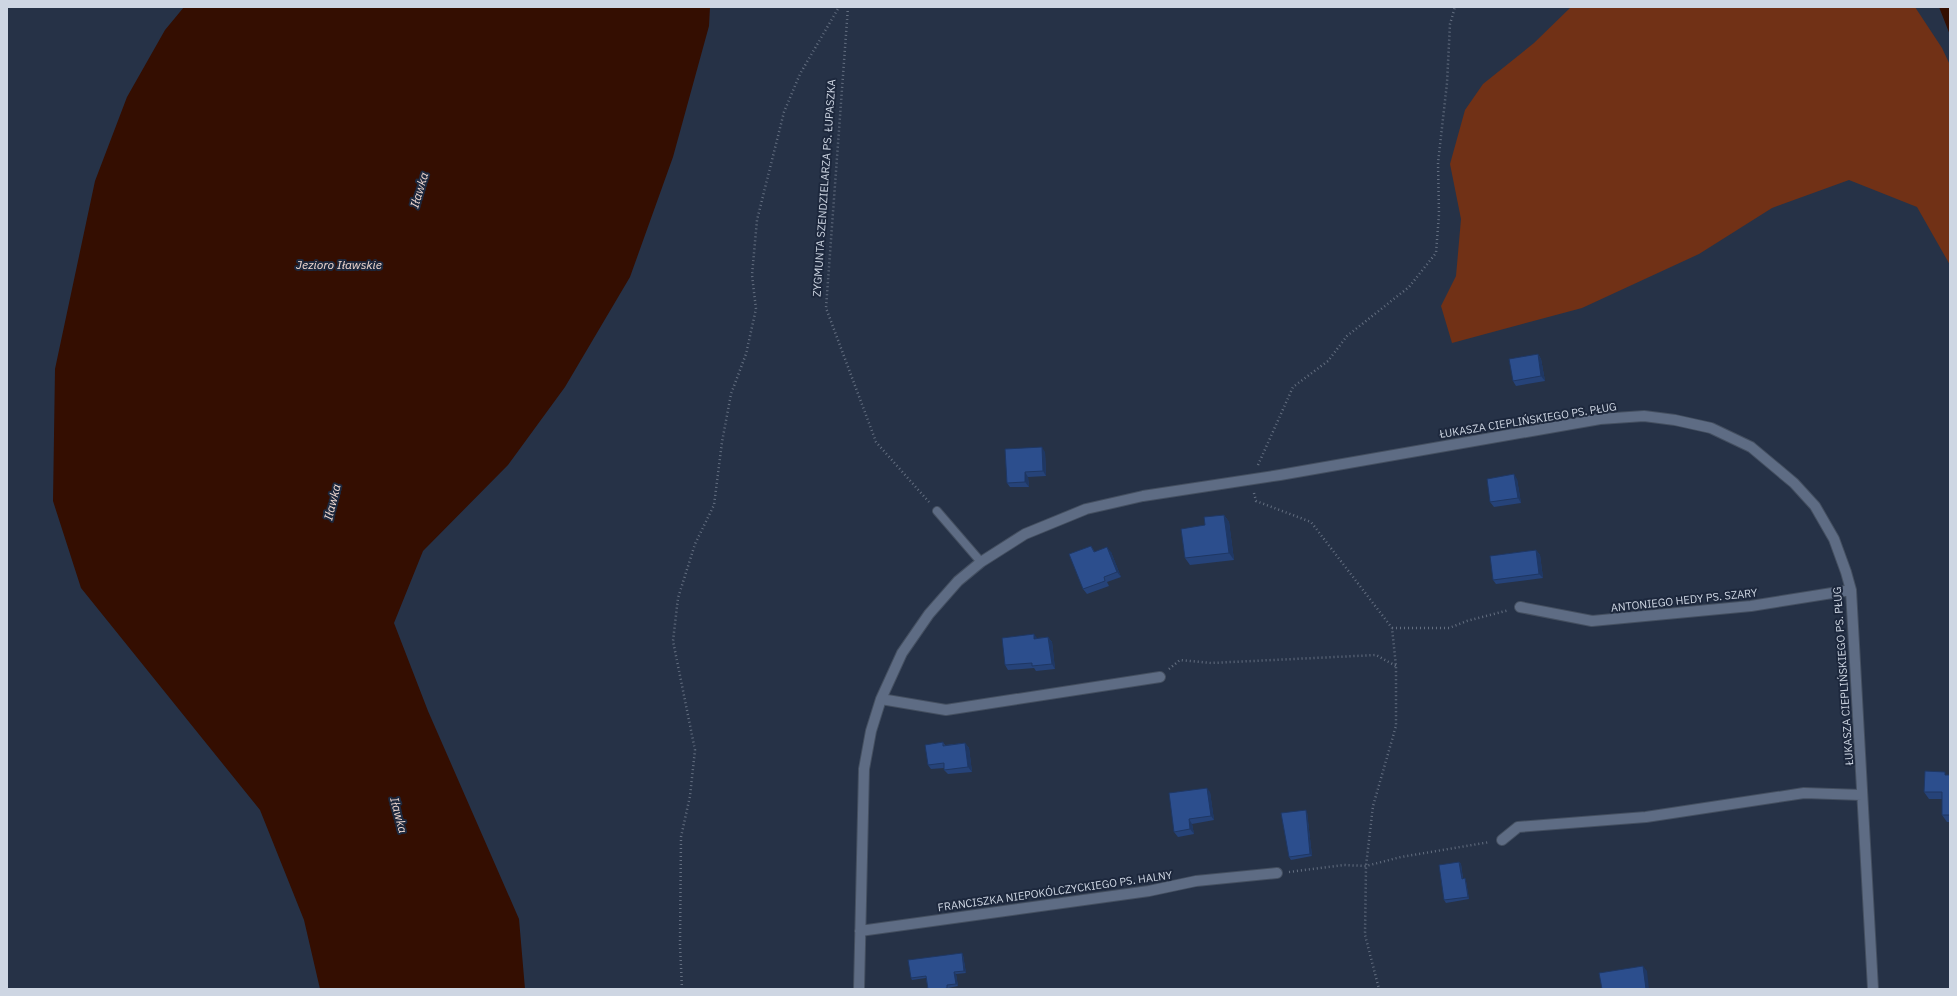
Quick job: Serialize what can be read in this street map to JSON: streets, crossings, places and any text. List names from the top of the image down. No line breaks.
{"streets":{"street":["ŁUKASZA CIEPLIŃSKIEGO PS. PŁUG","ANTONIEGO HEDY PS. SZARY","FRANCISZKA NIEPOKÓLCZYCKIEGO PS. HALNY"],"path":["ZYGMUNTA SZENDZIELARZA PS. ŁUPASZKA"]},"crossings":[["ŁUKASZA CIEPLIŃSKIEGO PS. PŁUG","ANTONIEGO HEDY PS. SZARY"],["ŁUKASZA CIEPLIŃSKIEGO PS. PŁUG","FRANCISZKA NIEPOKÓLCZYCKIEGO PS. HALNY"]],"water":["Iławka","Jezioro Iławskie"]}
